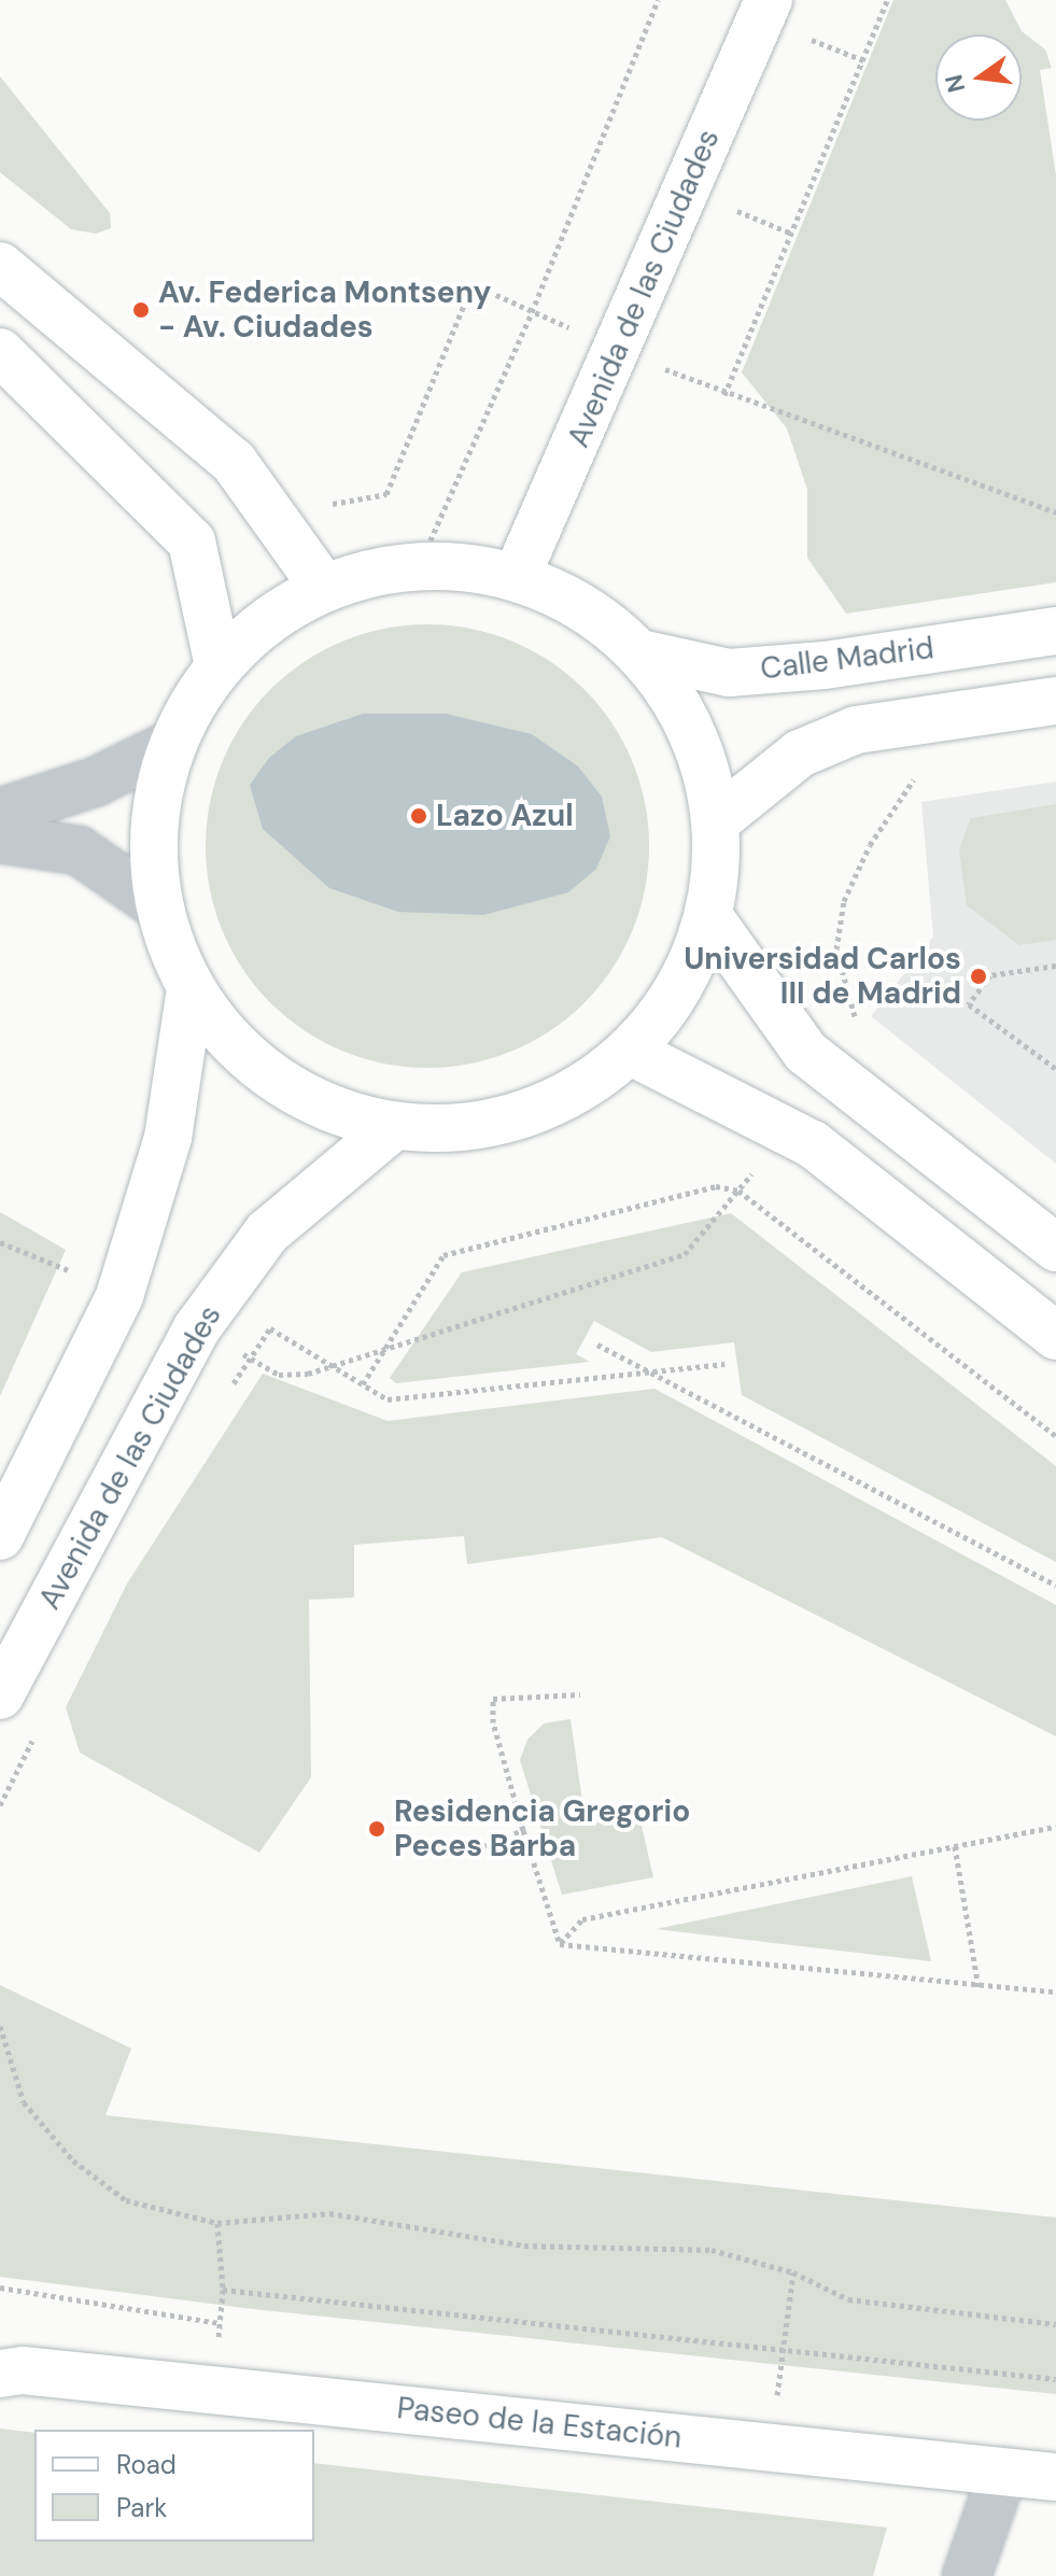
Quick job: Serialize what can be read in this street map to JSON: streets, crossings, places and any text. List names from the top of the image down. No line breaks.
{"streets":{"street":["Avenida de las Ciudades","Calle Madrid","Paseo de la Estación"]},"places":["Av. Federica Montseny - Av. Ciudades","Lazo Azul","Universidad Carlos III de Madrid","Residencia Gregorio Peces Barba"],"legend":["Road","Park"],"north":"left"}
